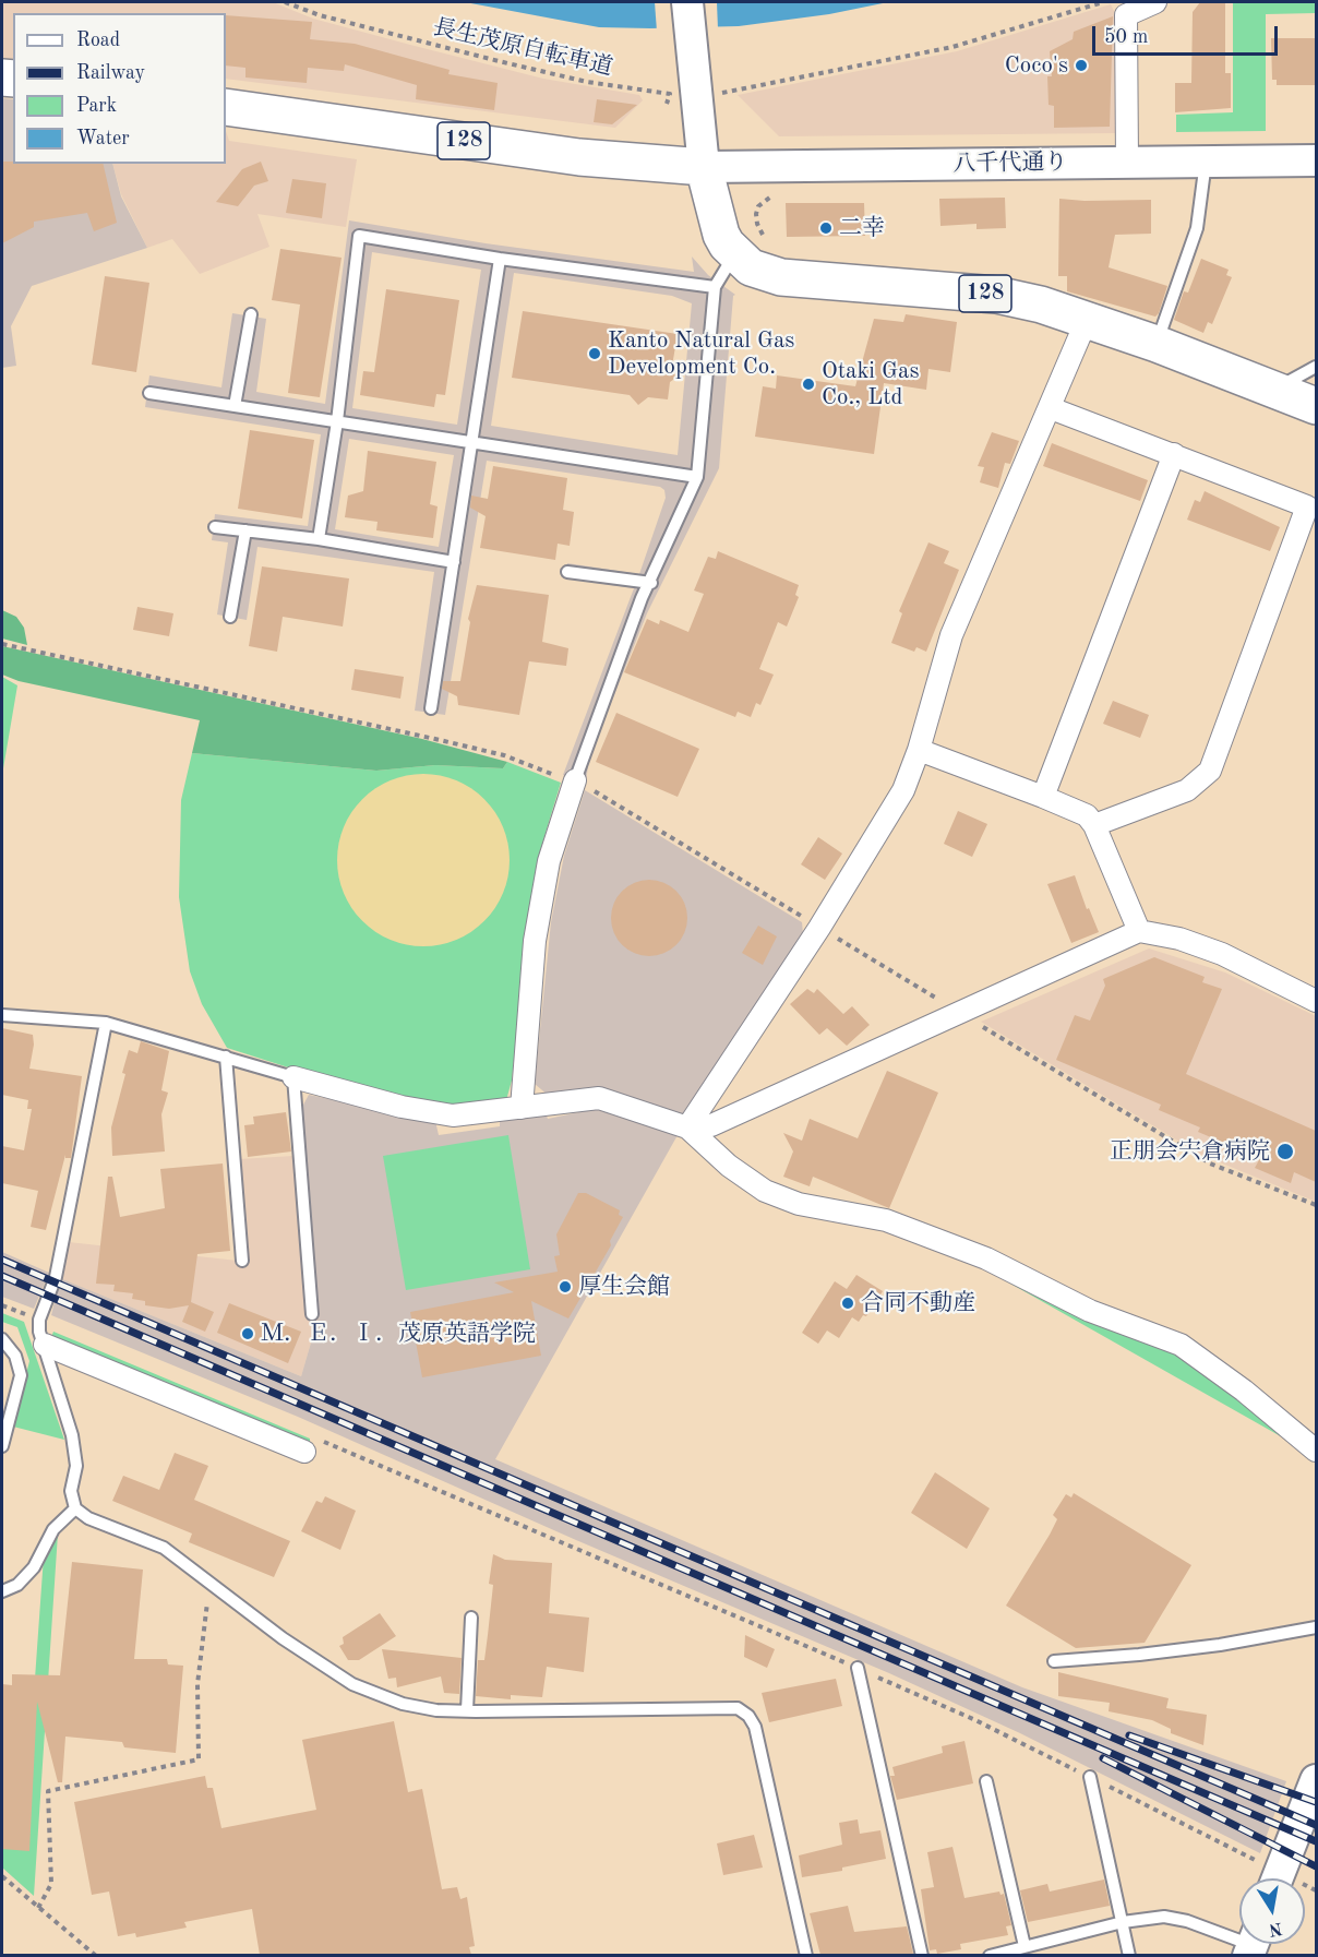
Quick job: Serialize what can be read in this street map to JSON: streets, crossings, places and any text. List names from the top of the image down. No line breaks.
{"streets":{"highway":["128"],"street":["八千代通り"],"path":["長生茂原自転車道"]},"crossings":[["128","八千代通り"]],"places":["Coco's","二幸","Kanto Natural Gas Development Co.","Otaki Gas Co., Ltd","正朋会宍倉病院","厚生会館","合同不動産","Ｍ．Ｅ．Ｉ．茂原英語学院"],"legend":["Road","Railway","Park","Water"],"scale_bar":"50 m","north":"bottom"}
